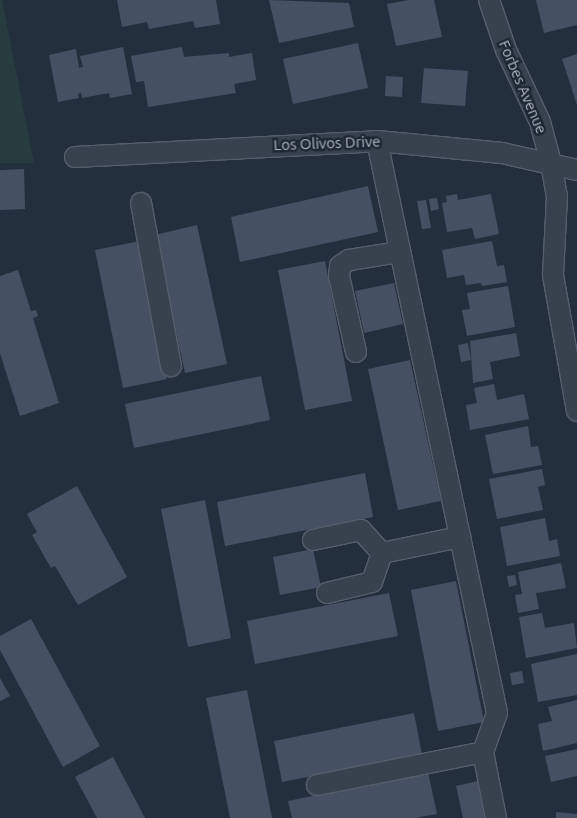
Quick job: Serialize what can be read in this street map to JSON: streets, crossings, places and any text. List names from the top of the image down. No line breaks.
{"streets":{"street":["Forbes Avenue","Los Olivos Drive"]},"crossings":[["Forbes Avenue","Los Olivos Drive"]]}
